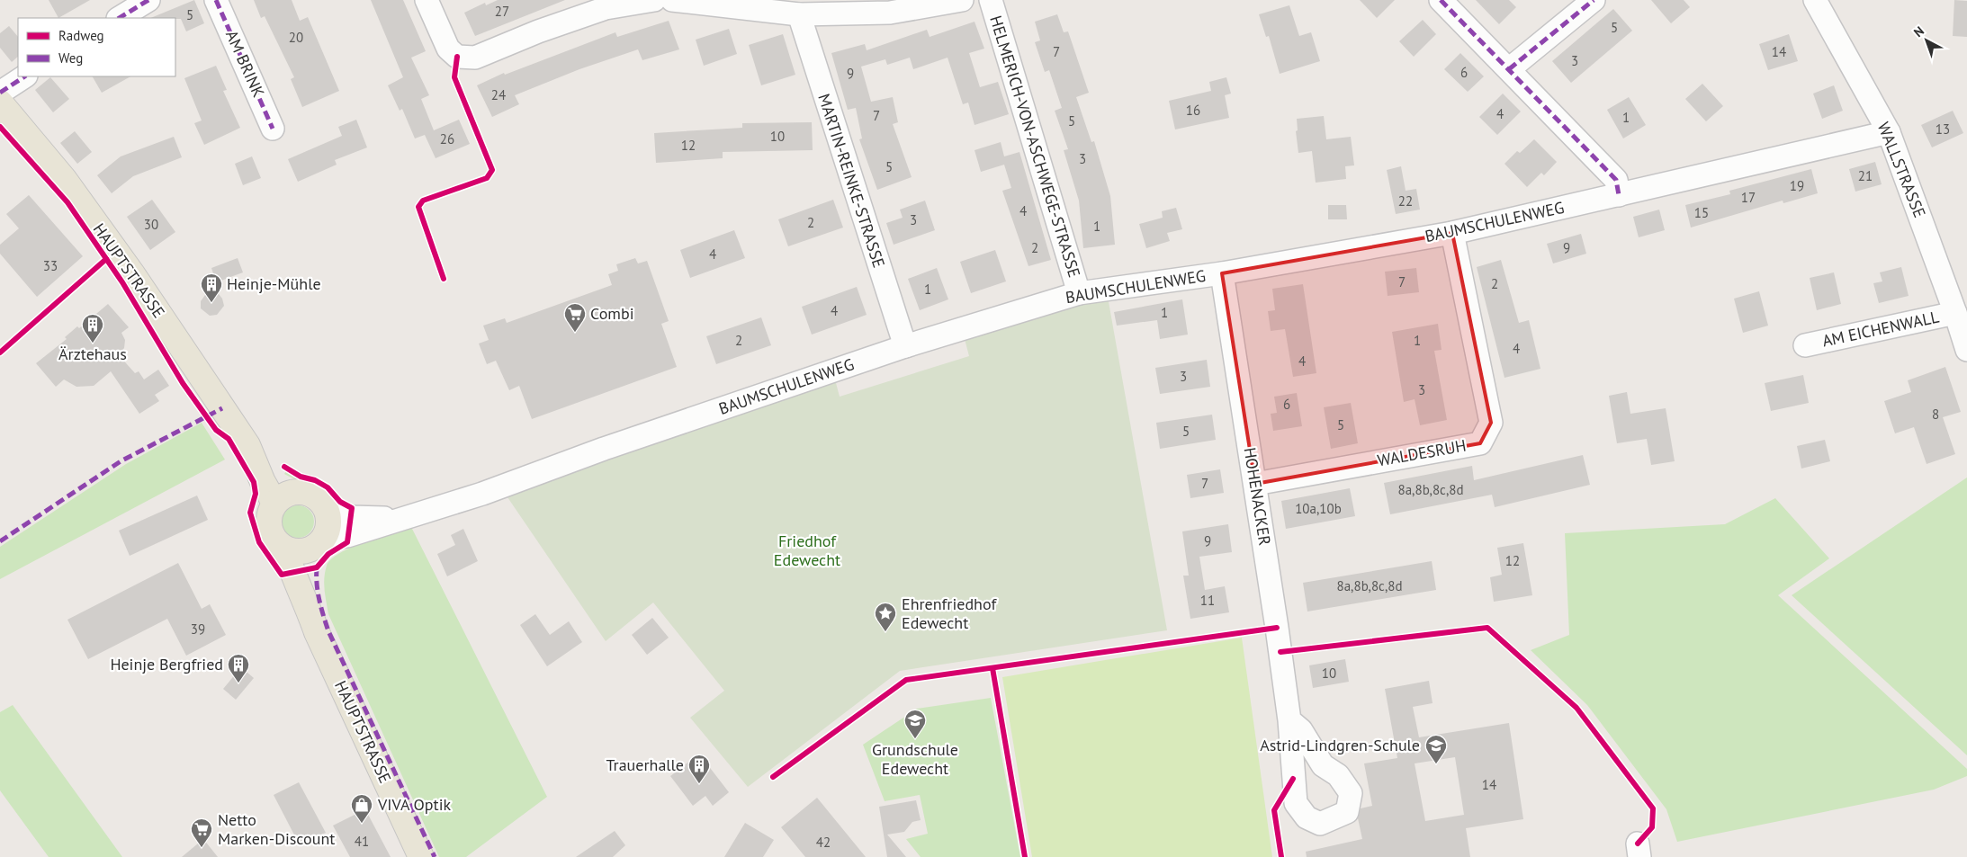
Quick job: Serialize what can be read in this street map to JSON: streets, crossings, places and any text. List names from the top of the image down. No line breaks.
{"streets":{"main road":["HAUPTSTRASSE"],"street":["AM BRINK","HELMERICH-VON-ASCHWEGE-STRASSE","WALLSTRASSE","MARTIN-REINKE-STRASSE","BAUMSCHULENWEG","AM EICHENWALL","WALDESRUH","HOHENACKER"]},"crossings":[["HELMERICH-VON-ASCHWEGE-STRASSE","BAUMSCHULENWEG"],["WALLSTRASSE","BAUMSCHULENWEG"],["WALLSTRASSE","AM EICHENWALL"],["MARTIN-REINKE-STRASSE","BAUMSCHULENWEG"],["BAUMSCHULENWEG","HAUPTSTRASSE"],["BAUMSCHULENWEG","WALDESRUH"],["BAUMSCHULENWEG","HOHENACKER"],["WALDESRUH","HOHENACKER"]],"parks":["Friedhof Edewecht"],"places":{"building":["Heinje-Mühle","Ärztehaus","Heinje Bergfried","Trauerhalle"],"supermarket":["Combi","Netto Marken-Discount"],"place":["Ehrenfriedhof Edewecht"],"school or university":["Grundschule Edewecht","Astrid-Lindgren-Schule"],"shop":["VIVA Optik"]},"house_numbers":["27","5","5","20","7","14","3","6","9","24","16","4","7","1","5","13","10","26","12","3","5","21","19","17","22","4","15","3","2","30","1","2","9","4","33","7","2","1","4","1","2","1","4","4","3","3","6","8","5","5","7","8a,8b,8c,8d","10a,10b","9","12","8a,8b,8c,8d","11","39","10","14","41","42"],"legend":["Radweg","Weg"],"north":"top left"}
